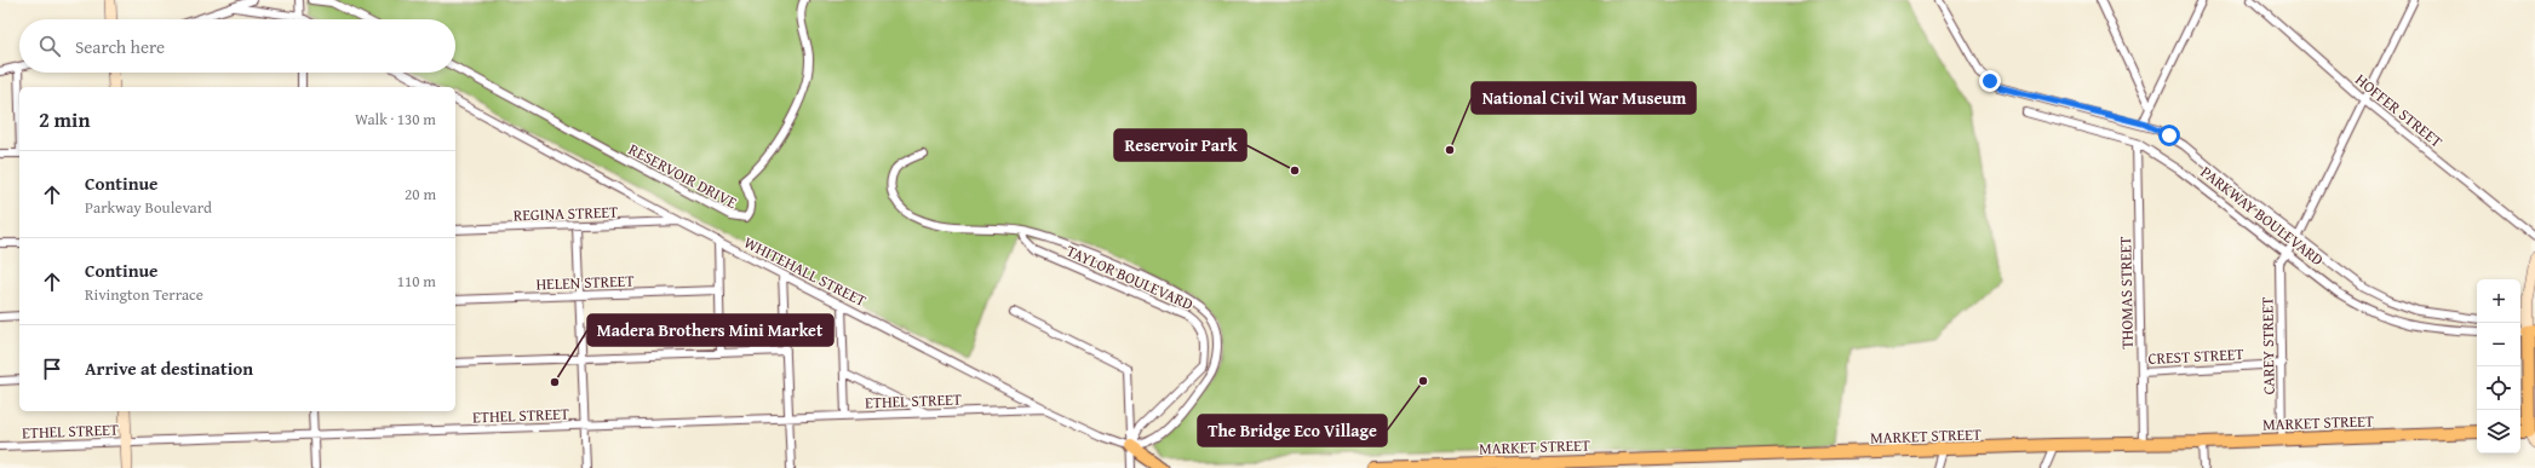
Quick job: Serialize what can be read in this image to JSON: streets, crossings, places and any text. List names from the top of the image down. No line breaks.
{"streets":{"main road":["MARKET STREET"],"street":["HOFFER STREET","RESERVOIR DRIVE","REGINA STREET","PARKWAY BOULEVARD","WHITEHALL STREET","TAYLOR BOULEVARD","HELEN STREET","THOMAS STREET","CAREY STREET","CREST STREET","ETHEL STREET"]},"crossings":[["REGINA STREET","WHITEHALL STREET"],["PARKWAY BOULEVARD","THOMAS STREET"],["PARKWAY BOULEVARD","CAREY STREET"],["WHITEHALL STREET","TAYLOR BOULEVARD"],["WHITEHALL STREET","ETHEL STREET"],["THOMAS STREET","CREST STREET"],["THOMAS STREET","MARKET STREET"],["CAREY STREET","CREST STREET"],["CAREY STREET","MARKET STREET"]],"places":["National Civil War Museum","Reservoir Park","The Bridge Eco Village","Madera Brothers Mini Market"],"page":{"search":"Search here","heading":["2 min","Walk · 130 m"],"list":[["Continue","Parkway Boulevard","20 m"],["Continue","Rivington Terrace","110 m"],"Arrive at destination"],"map_buttons":["+","−"]}}
